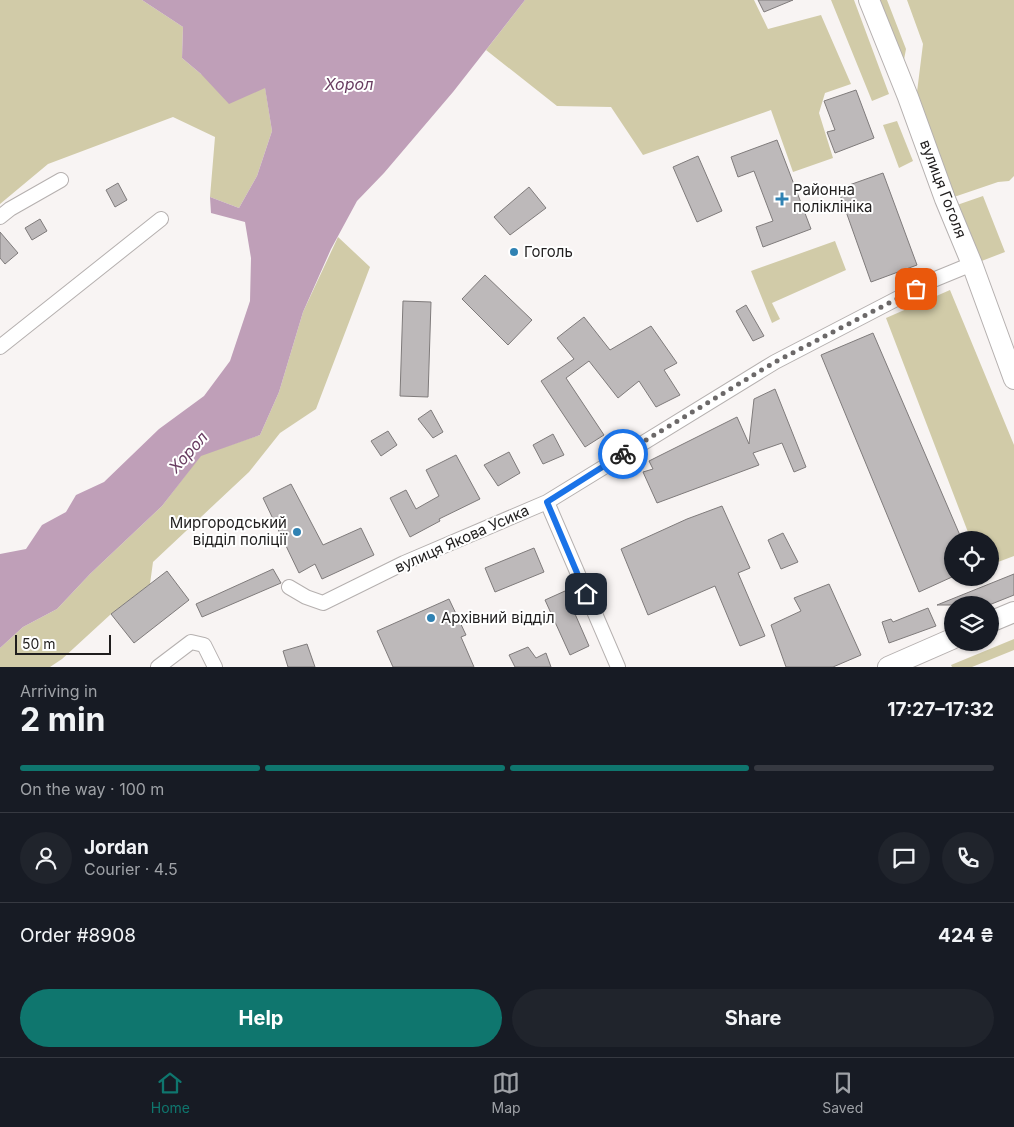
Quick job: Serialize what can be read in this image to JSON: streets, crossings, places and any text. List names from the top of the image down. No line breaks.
{"streets":{"street":["вулиця Гоголя","вулиця Якова Усика"]},"crossings":[["вулиця Гоголя","вулиця Якова Усика"]],"water":["Хорол"],"places":{"health":["Районна поліклініка"],"other":["Гоголь","Миргородський відділ поліції","Архівний відділ"]},"scale_bar":"50 m","page":{"scale":"50 m","heading":["2 min","Arriving in","17:27–17:32"],"panel":["Jordan","Courier · 4.5","Order #8908","424 ₴"],"bar":"On the way · 100 m","buttons":["Help","Share"],"tabs":["Home","Map","Saved"]}}
